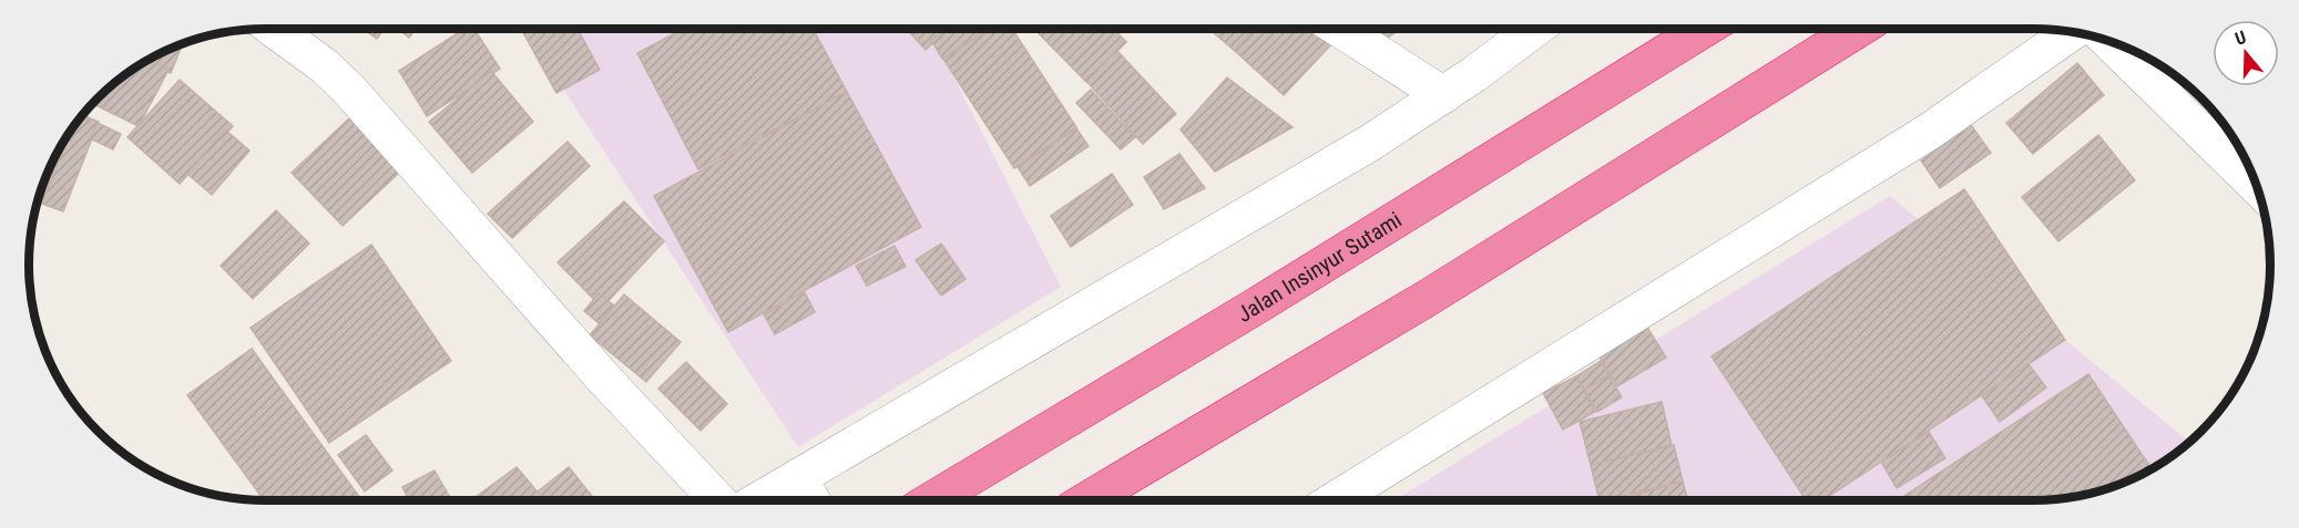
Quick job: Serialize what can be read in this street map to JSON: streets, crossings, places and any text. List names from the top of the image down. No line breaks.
{"streets":{"highway":["Jalan Insinyur Sutami"]},"north":"top"}
